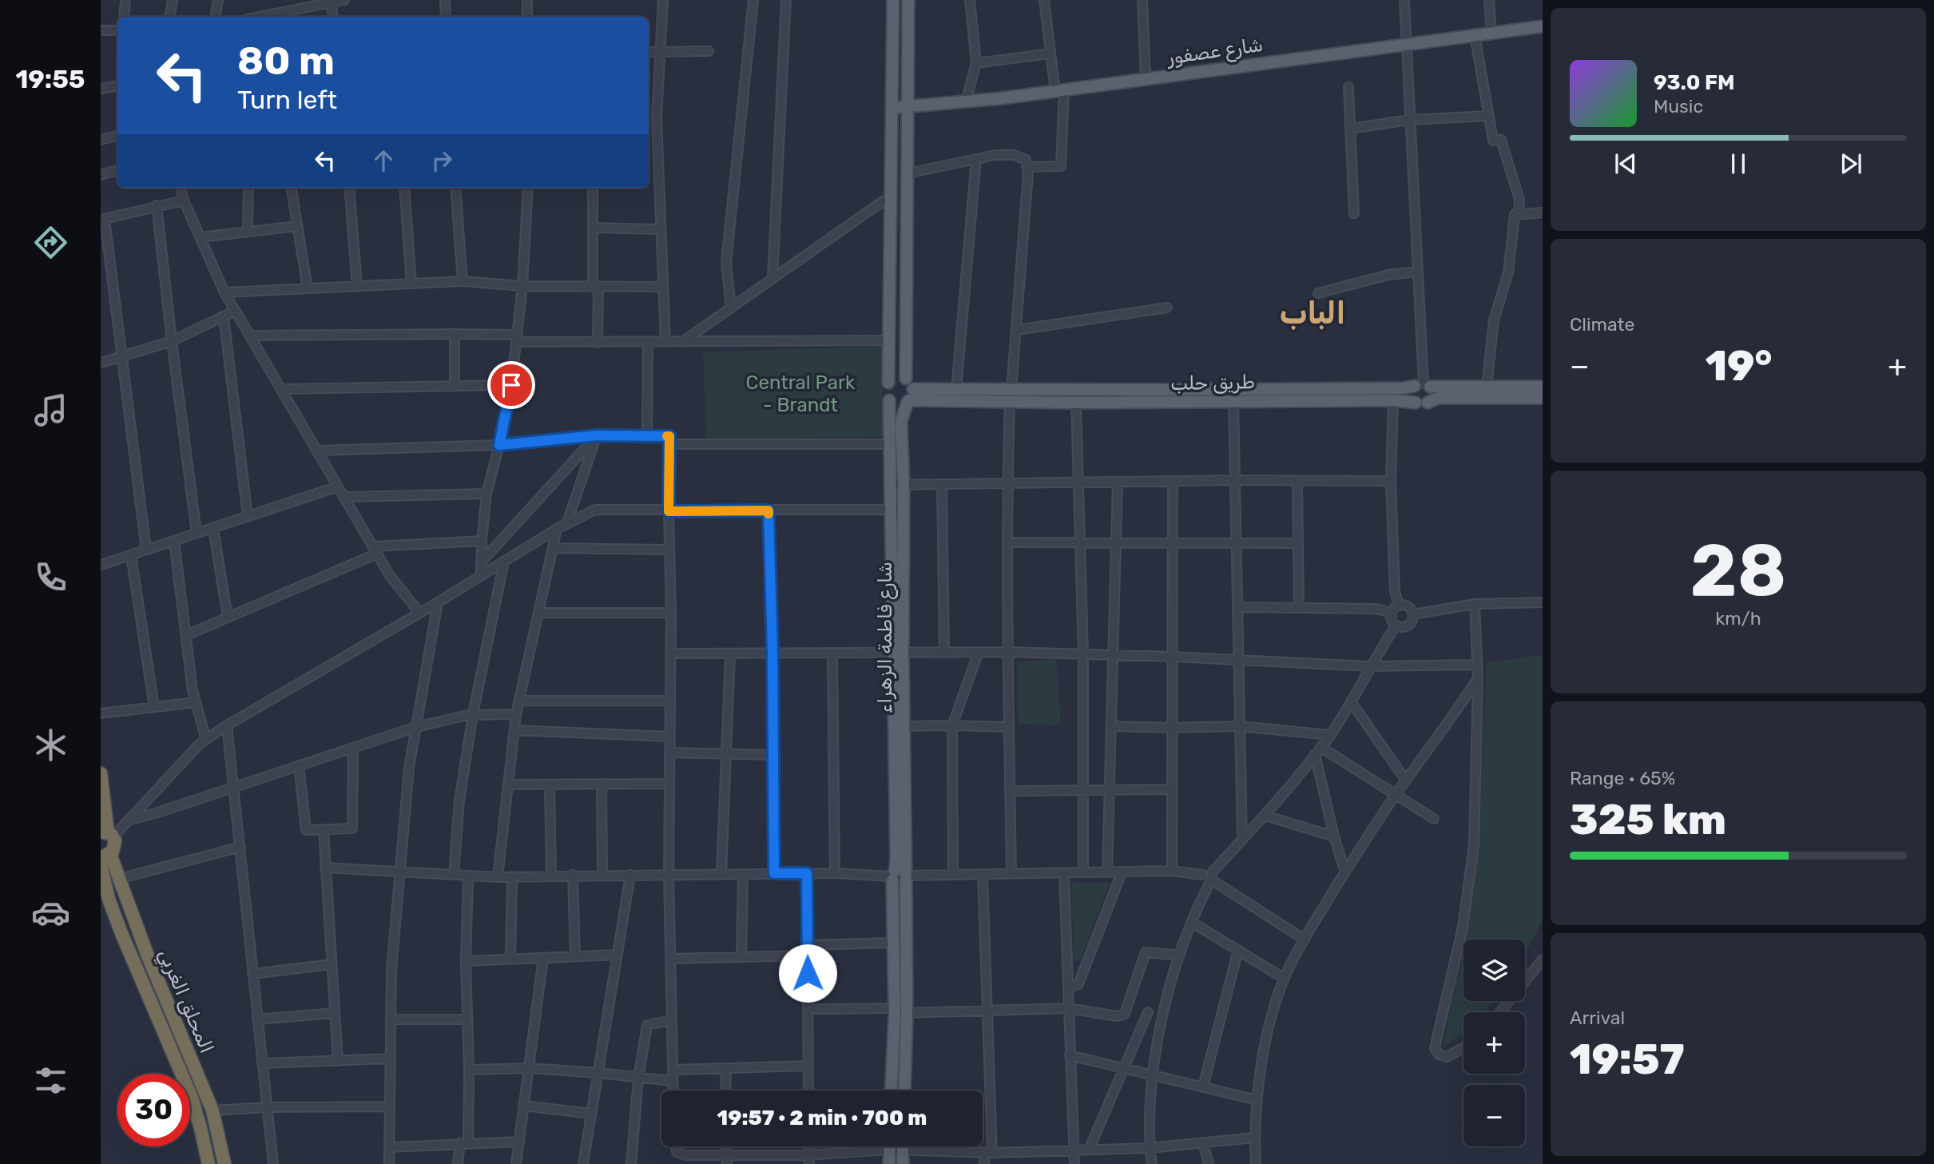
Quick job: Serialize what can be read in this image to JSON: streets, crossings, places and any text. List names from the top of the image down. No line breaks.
{"streets":{"highway":["المحلق الغربي"],"main road":["شارع عصفور","طريق حلب","شارع فاطمة الزهراء"]},"crossings":[["طريق حلب","شارع فاطمة الزهراء"]],"districts":["الباب"],"parks":["Central Park - Brandt"],"page":{"tabs":"19:55","turn":["80 m","Turn left"],"song":["93.0 FM","Music"],"tile":["Climate",["28","km/h"],["Range · 65%","325 km"],["Arrival","19:57"]],"heat":["−","19°","+"],"map_buttons":["+","−"],"limit":"30","trip":"19:57 · 2 min · 700 m"}}
